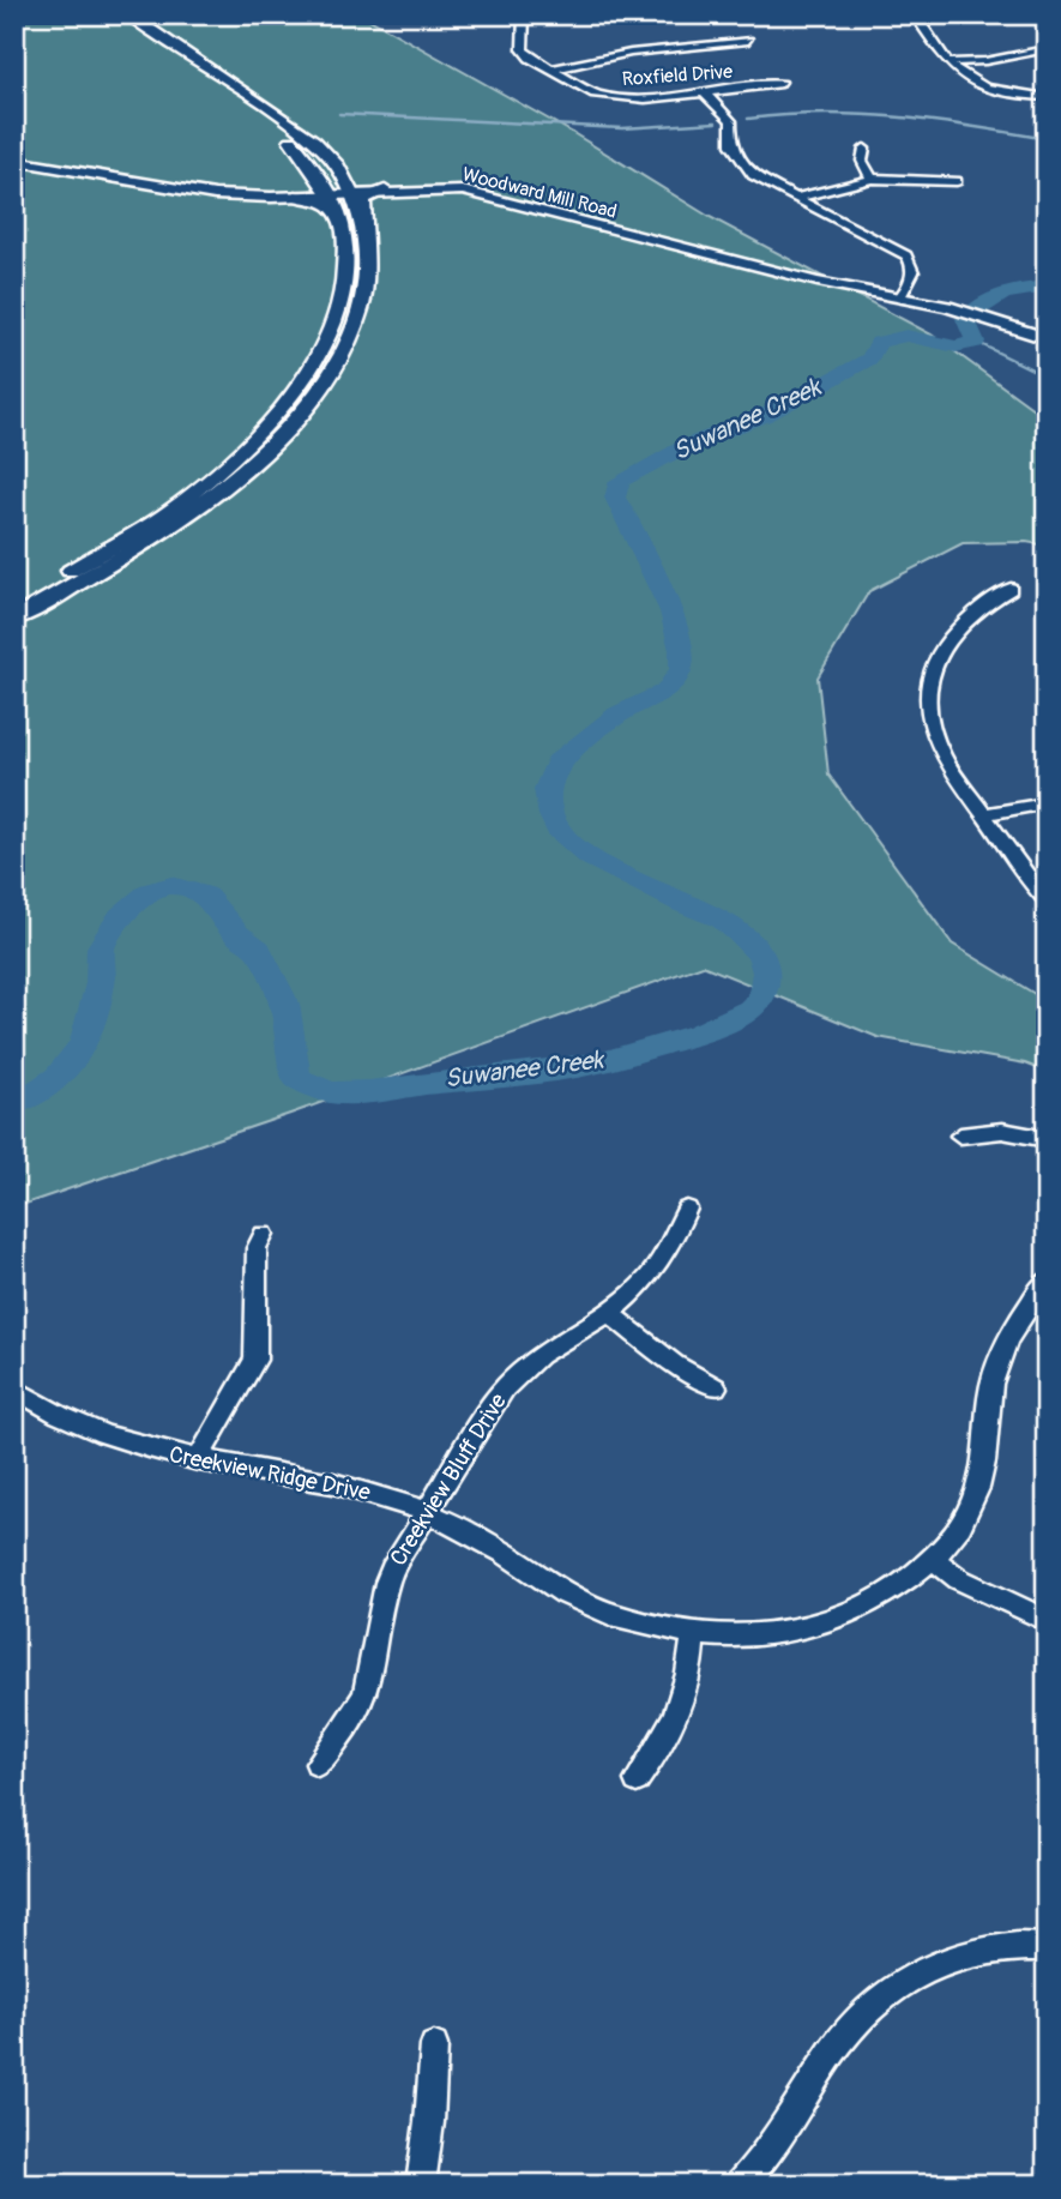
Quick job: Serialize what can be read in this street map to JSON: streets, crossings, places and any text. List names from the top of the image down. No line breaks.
{"streets":{"street":["Roxfield Drive","Woodward Mill Road","Creekview Ridge Drive","Creekview Bluff Drive"]},"crossings":[["Creekview Ridge Drive","Creekview Bluff Drive"]],"water":["Suwanee Creek"]}
